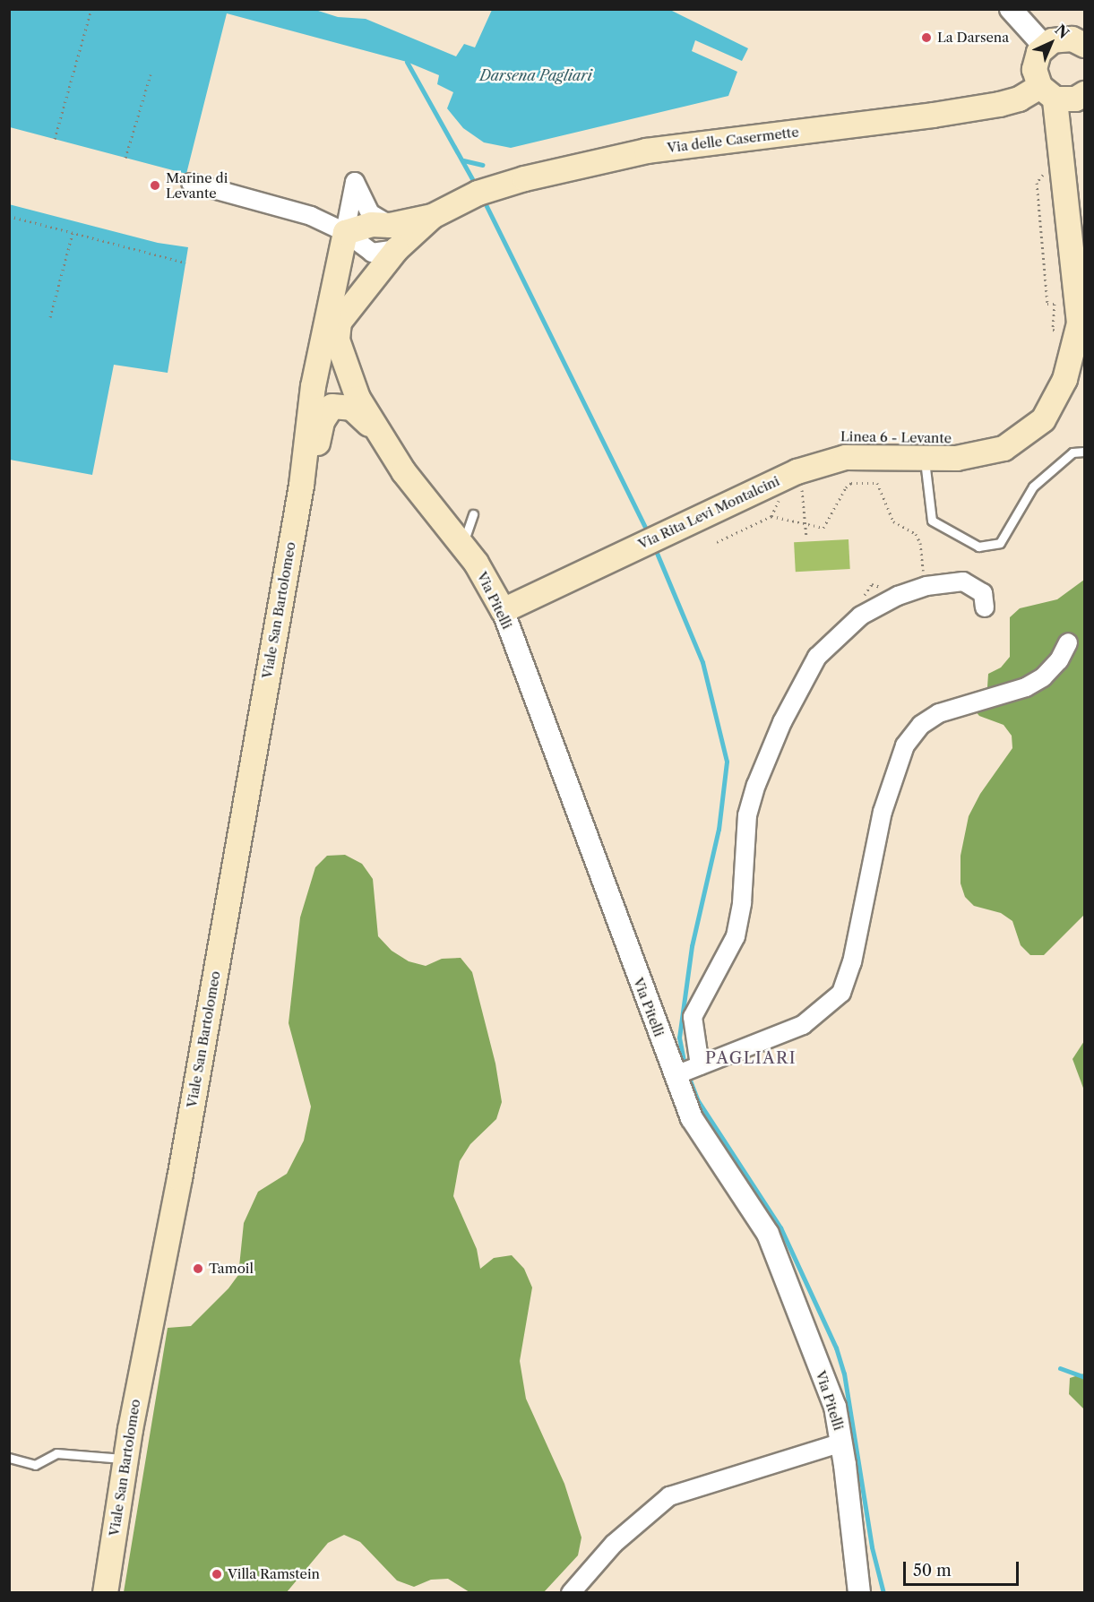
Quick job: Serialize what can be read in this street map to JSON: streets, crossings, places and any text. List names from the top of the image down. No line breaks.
{"streets":{"main road":["Via delle Casermette","Via Rita Levi Montalcini","Via Pitelli","Viale San Bartolomeo"]},"crossings":[["Via delle Casermette","Via Rita Levi Montalcini"],["Via Rita Levi Montalcini","Via Pitelli"],["Via Pitelli","Viale San Bartolomeo"]],"districts":["PAGLIARI"],"water":["Darsena Pagliari"],"places":["La Darsena","Marine di Levante","Tamoil","Villa Ramstein"],"scale_bar":"50 m","north":"top right"}
